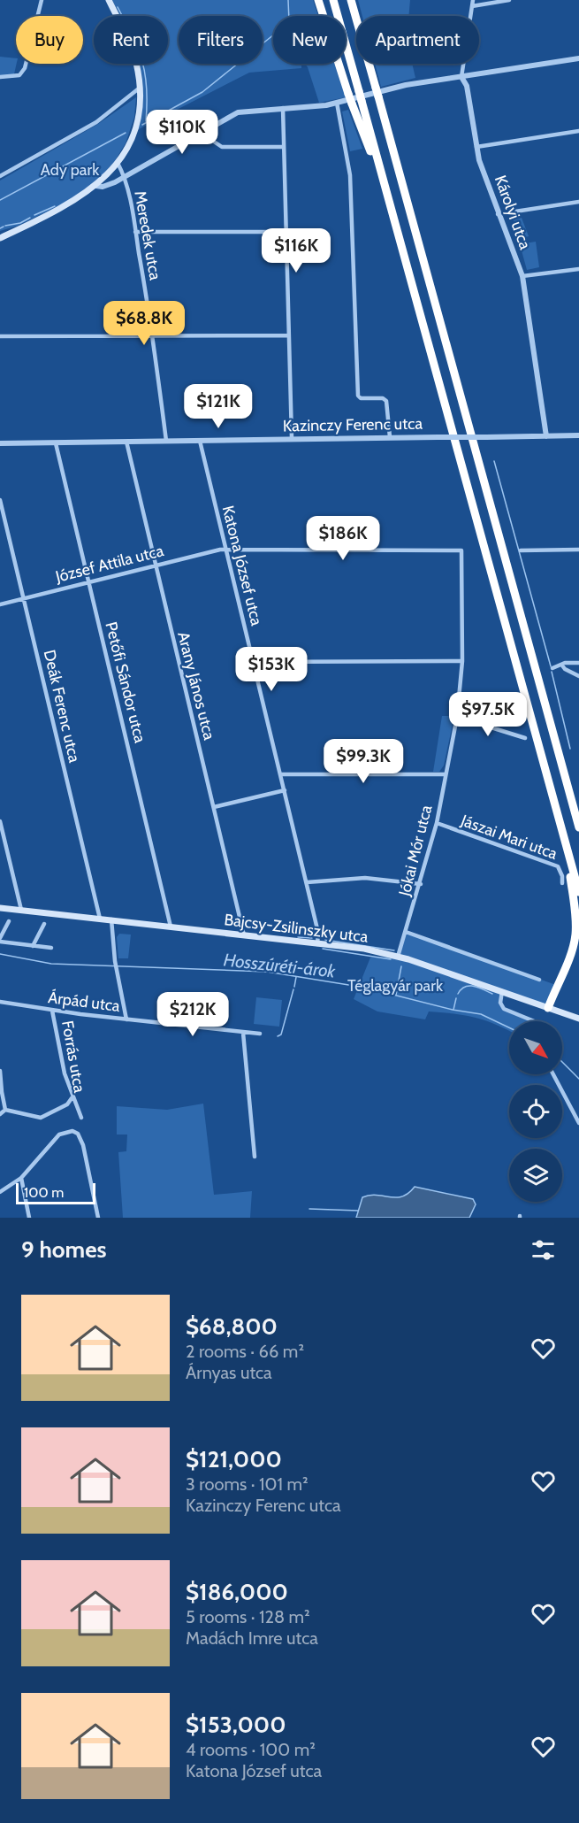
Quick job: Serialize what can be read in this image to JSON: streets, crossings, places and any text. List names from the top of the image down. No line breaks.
{"streets":{"main road":["Bajcsy-Zsilinszky utca"],"street":["Károlyi utca","Meredek utca","Kazinczy Ferenc utca","József Attila utca","Katona József utca","Petőfi Sándor utca","Arany János utca","Deák Ferenc utca","Jászai Mari utca","Jókai Mór utca","Árpád utca","Forrás utca"]},"crossings":[["Károlyi utca","Kazinczy Ferenc utca"],["Meredek utca","Kazinczy Ferenc utca"],["Kazinczy Ferenc utca","Katona József utca"],["Kazinczy Ferenc utca","Petőfi Sándor utca"],["Kazinczy Ferenc utca","Arany János utca"],["József Attila utca","Katona József utca"],["József Attila utca","Petőfi Sándor utca"],["József Attila utca","Arany János utca"],["József Attila utca","Deák Ferenc utca"],["József Attila utca","Jókai Mór utca"],["Katona József utca","Bajcsy-Zsilinszky utca"],["Petőfi Sándor utca","Bajcsy-Zsilinszky utca"],["Arany János utca","Bajcsy-Zsilinszky utca"],["Deák Ferenc utca","Bajcsy-Zsilinszky utca"],["Jászai Mari utca","Jókai Mór utca"],["Jókai Mór utca","Bajcsy-Zsilinszky utca"],["Árpád utca","Forrás utca"]],"water":["Hosszúréti-árok"],"parks":["Ady park","Téglagyár park"],"scale_bar":"100 m","north":"bottom right","page":{"chip":["Buy","Rent","Filters","New","Apartment"],"price":["$110K","$116K","$68.8K","$121K","$186K","$153K","$97.5K","$99.3K","$212K"],"scale":"100 m","heading":"9 homes","list":[{"name":"$68,800","note":"2 rooms · 66 m² · Árnyas utca"},{"name":"$121,000","note":"3 rooms · 101 m² · Kazinczy Ferenc utca"},{"name":"$186,000","note":"5 rooms · 128 m² · Madách Imre utca"},{"name":"$153,000","note":"4 rooms · 100 m² · Katona József utca"}]}}
